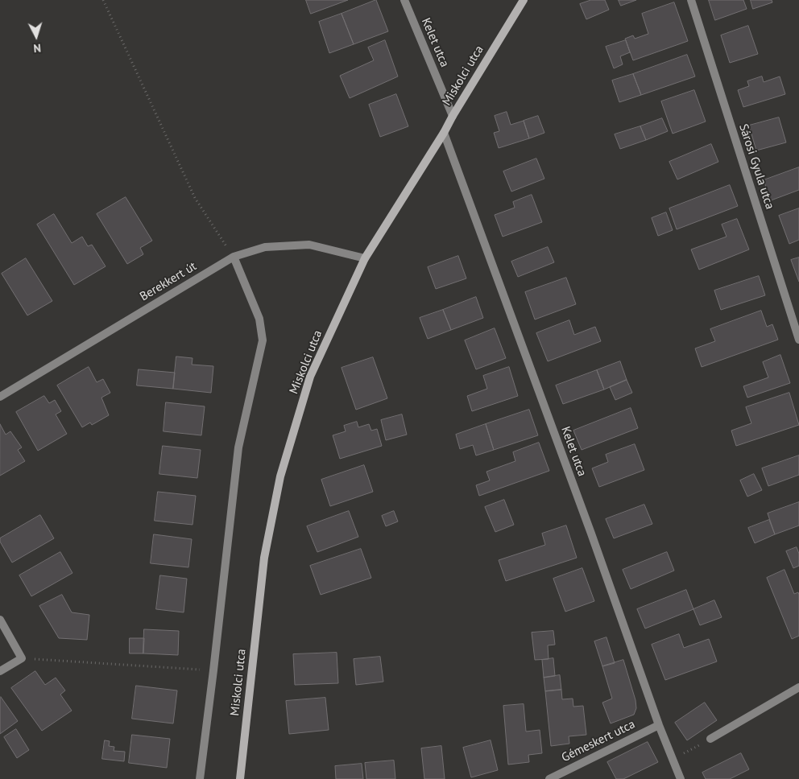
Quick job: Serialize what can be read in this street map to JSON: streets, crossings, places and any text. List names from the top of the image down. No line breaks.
{"streets":{"main road":["Miskolci utca"],"street":["Kelet utca","Sárosi Gyula utca","Berekkert út","Gémeskert utca"]},"crossings":[["Kelet utca","Miskolci utca"],["Kelet utca","Gémeskert utca"],["Miskolci utca","Berekkert út"]],"north":"bottom"}
